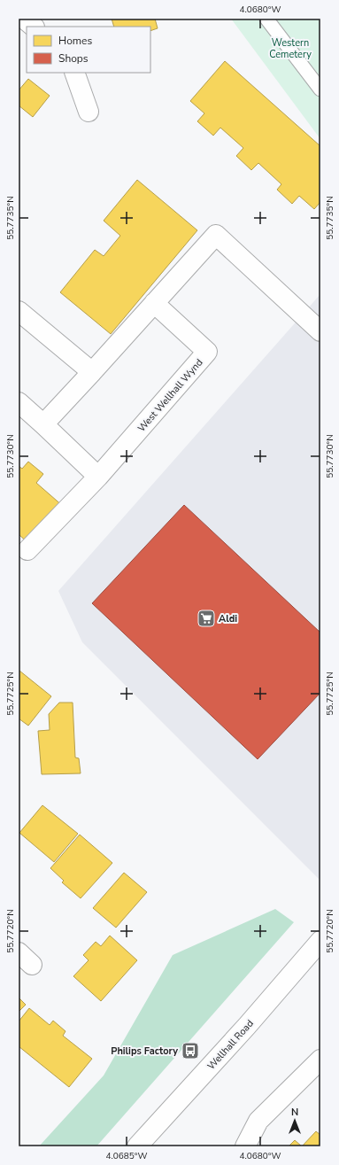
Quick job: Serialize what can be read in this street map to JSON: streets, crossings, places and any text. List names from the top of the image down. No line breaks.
{"streets":{"street":["West Wellhall Wynd","Wellhall Road"]},"parks":["Western Cemetery"],"places":{"supermarket":["Aldi"],"bus stop":["Philips Factory"]},"legend":["Homes","Shops"],"north":"top","coordinates":["4.0680°W","55.7735°N","55.7730°N","55.7725°N","55.7720°N","4.0685°W"]}
